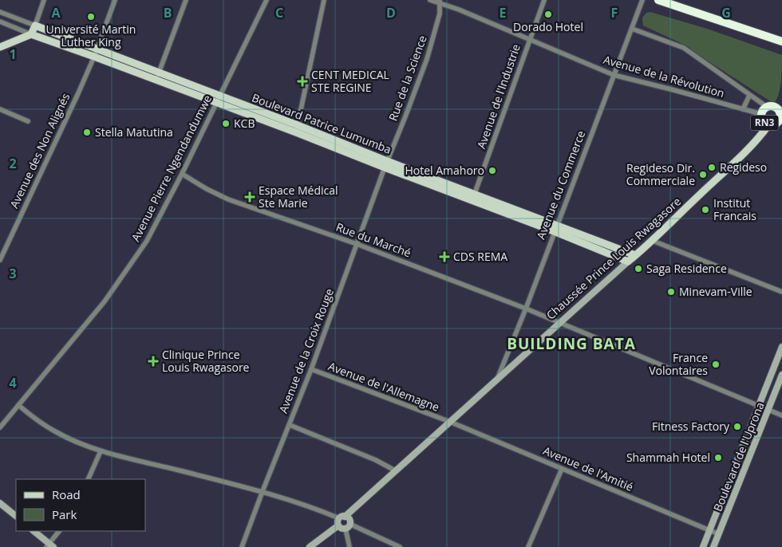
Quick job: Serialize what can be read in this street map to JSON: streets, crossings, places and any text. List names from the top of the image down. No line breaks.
{"streets":{"highway":["RN3"],"main road":["Boulevard Patrice Lumumba","Chaussée Prince Louis Rwagasore"],"street":["Avenue de la Révolution","Rue de la Science","Avenue de l'Industrie","Avenue des Non Alignés","Avenue Pierre Ngendandumwe","Avenue du Commerce","Rue du Marché","Avenue de la Croix Rouge","Avenue de l'Allemagne","Boulevard de l'Uprona","Avenue de l'Amitié"]},"crossings":[["Avenue de la Révolution","Rue de la Science"],["Avenue de la Révolution","Avenue de l'Industrie"],["Avenue de la Révolution","RN3"],["Avenue de la Révolution","Avenue du Commerce"],["Avenue de la Révolution","Chaussée Prince Louis Rwagasore"],["Rue de la Science","Boulevard Patrice Lumumba"],["Rue de la Science","Avenue de la Croix Rouge"],["Avenue de l'Industrie","Boulevard Patrice Lumumba"],["RN3","Chaussée Prince Louis Rwagasore"],["Boulevard Patrice Lumumba","Avenue des Non Alignés"],["Boulevard Patrice Lumumba","Avenue Pierre Ngendandumwe"],["Boulevard Patrice Lumumba","Avenue du Commerce"],["Boulevard Patrice Lumumba","Chaussée Prince Louis Rwagasore"],["Boulevard Patrice Lumumba","Avenue de la Croix Rouge"],["Avenue Pierre Ngendandumwe","Rue du Marché"],["Avenue du Commerce","Rue du Marché"],["Avenue du Commerce","Chaussée Prince Louis Rwagasore"],["Rue du Marché","Chaussée Prince Louis Rwagasore"],["Rue du Marché","Avenue de la Croix Rouge"],["Rue du Marché","Boulevard de l'Uprona"],["Chaussée Prince Louis Rwagasore","Avenue de l'Allemagne"],["Chaussée Prince Louis Rwagasore","Avenue de l'Amitié"],["Avenue de la Croix Rouge","Avenue de l'Allemagne"],["Avenue de l'Allemagne","Avenue de l'Amitié"],["Boulevard de l'Uprona","Avenue de l'Amitié"]],"districts":["BUILDING BATA"],"places":{"other":["Dorado Hotel","Université Martin Luther King","KCB","Stella Matutina","Regideso","Hotel Amahoro","Regideso Dir. Commerciale","Institut Francais","Saga Residence","Minevam-Ville","France Volontaires","Fitness Factory","Shammah Hotel"],"health":["CENT MEDICAL STE REGINE","Espace Médical Ste Marie","CDS REMA","Clinique Prince Louis Rwagasore"]},"legend":["Road","Park"],"grid":{"columns":["A","B","C","D","E","F","G"],"rows":["1","2","3","4"]}}
